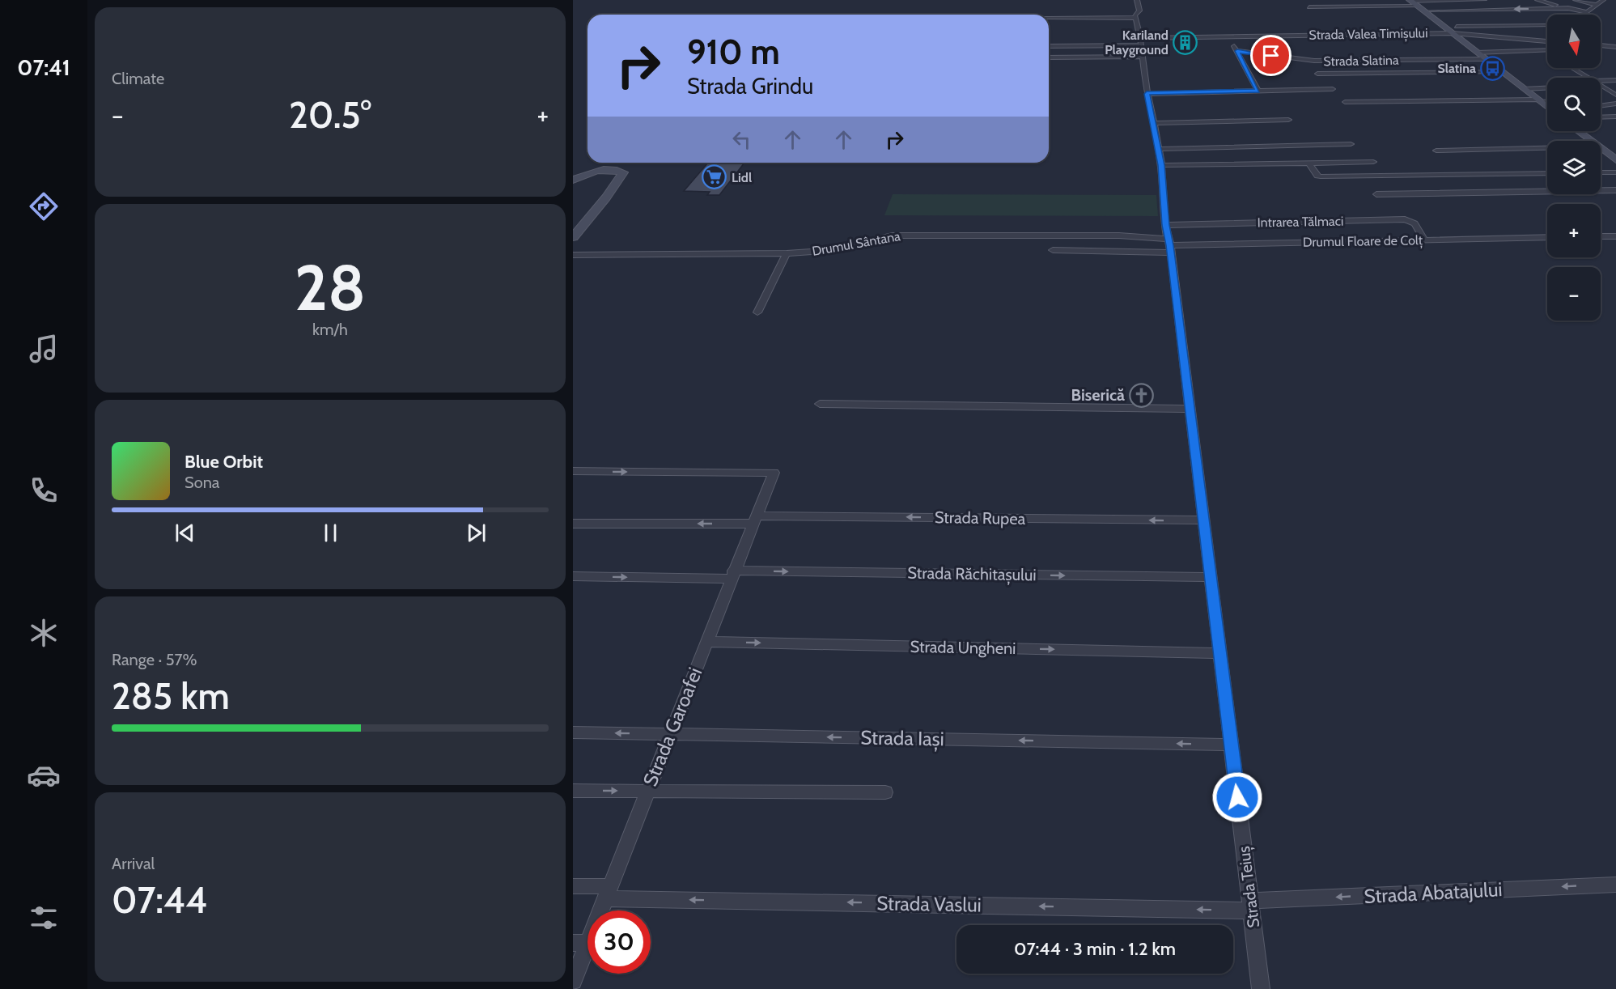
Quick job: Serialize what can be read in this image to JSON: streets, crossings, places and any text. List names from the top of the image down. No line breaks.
{"streets":{"street":["Strada Valea Timișului","Strada Slatina","Intrarea Tălmaci","Drumul Floare de Colț","Drumul Sântana","Strada Rupea","Strada Răchitașului","Strada Ungheni","Strada Garoafei","Strada Iași","Strada Teiuș","Strada Abatajului","Strada Vaslui"]},"crossings":[["Strada Valea Timișului","Strada Teiuș"],["Intrarea Tălmaci","Drumul Floare de Colț"],["Intrarea Tălmaci","Strada Teiuș"],["Drumul Floare de Colț","Drumul Sântana"],["Drumul Floare de Colț","Strada Teiuș"],["Drumul Sântana","Strada Teiuș"],["Strada Rupea","Strada Garoafei"],["Strada Rupea","Strada Teiuș"],["Strada Răchitașului","Strada Garoafei"],["Strada Răchitașului","Strada Teiuș"],["Strada Ungheni","Strada Garoafei"],["Strada Ungheni","Strada Teiuș"],["Strada Garoafei","Strada Iași"],["Strada Garoafei","Strada Vaslui"],["Strada Iași","Strada Teiuș"],["Strada Teiuș","Strada Abatajului"],["Strada Teiuș","Strada Vaslui"],["Strada Abatajului","Strada Vaslui"]],"one_way":["Strada Rupea","Strada Răchitașului","Strada Ungheni","Strada Abatajului","Strada Vaslui"],"places":{"building":["Kariland Playground"],"bus stop":["Slatina"],"supermarket":["Lidl"],"church":["Biserică"]},"north":"bottom","page":{"tabs":"07:41","tile":["Climate",["28","km/h"],["Range · 57%","285 km"],["Arrival","07:44"]],"map_buttons":["+","−"],"turn":["910 m","Strada Grindu"],"heat":["−","20.5°","+"],"song":["Blue Orbit","Sona"],"limit":"30","trip":"07:44 · 3 min · 1.2 km"}}
